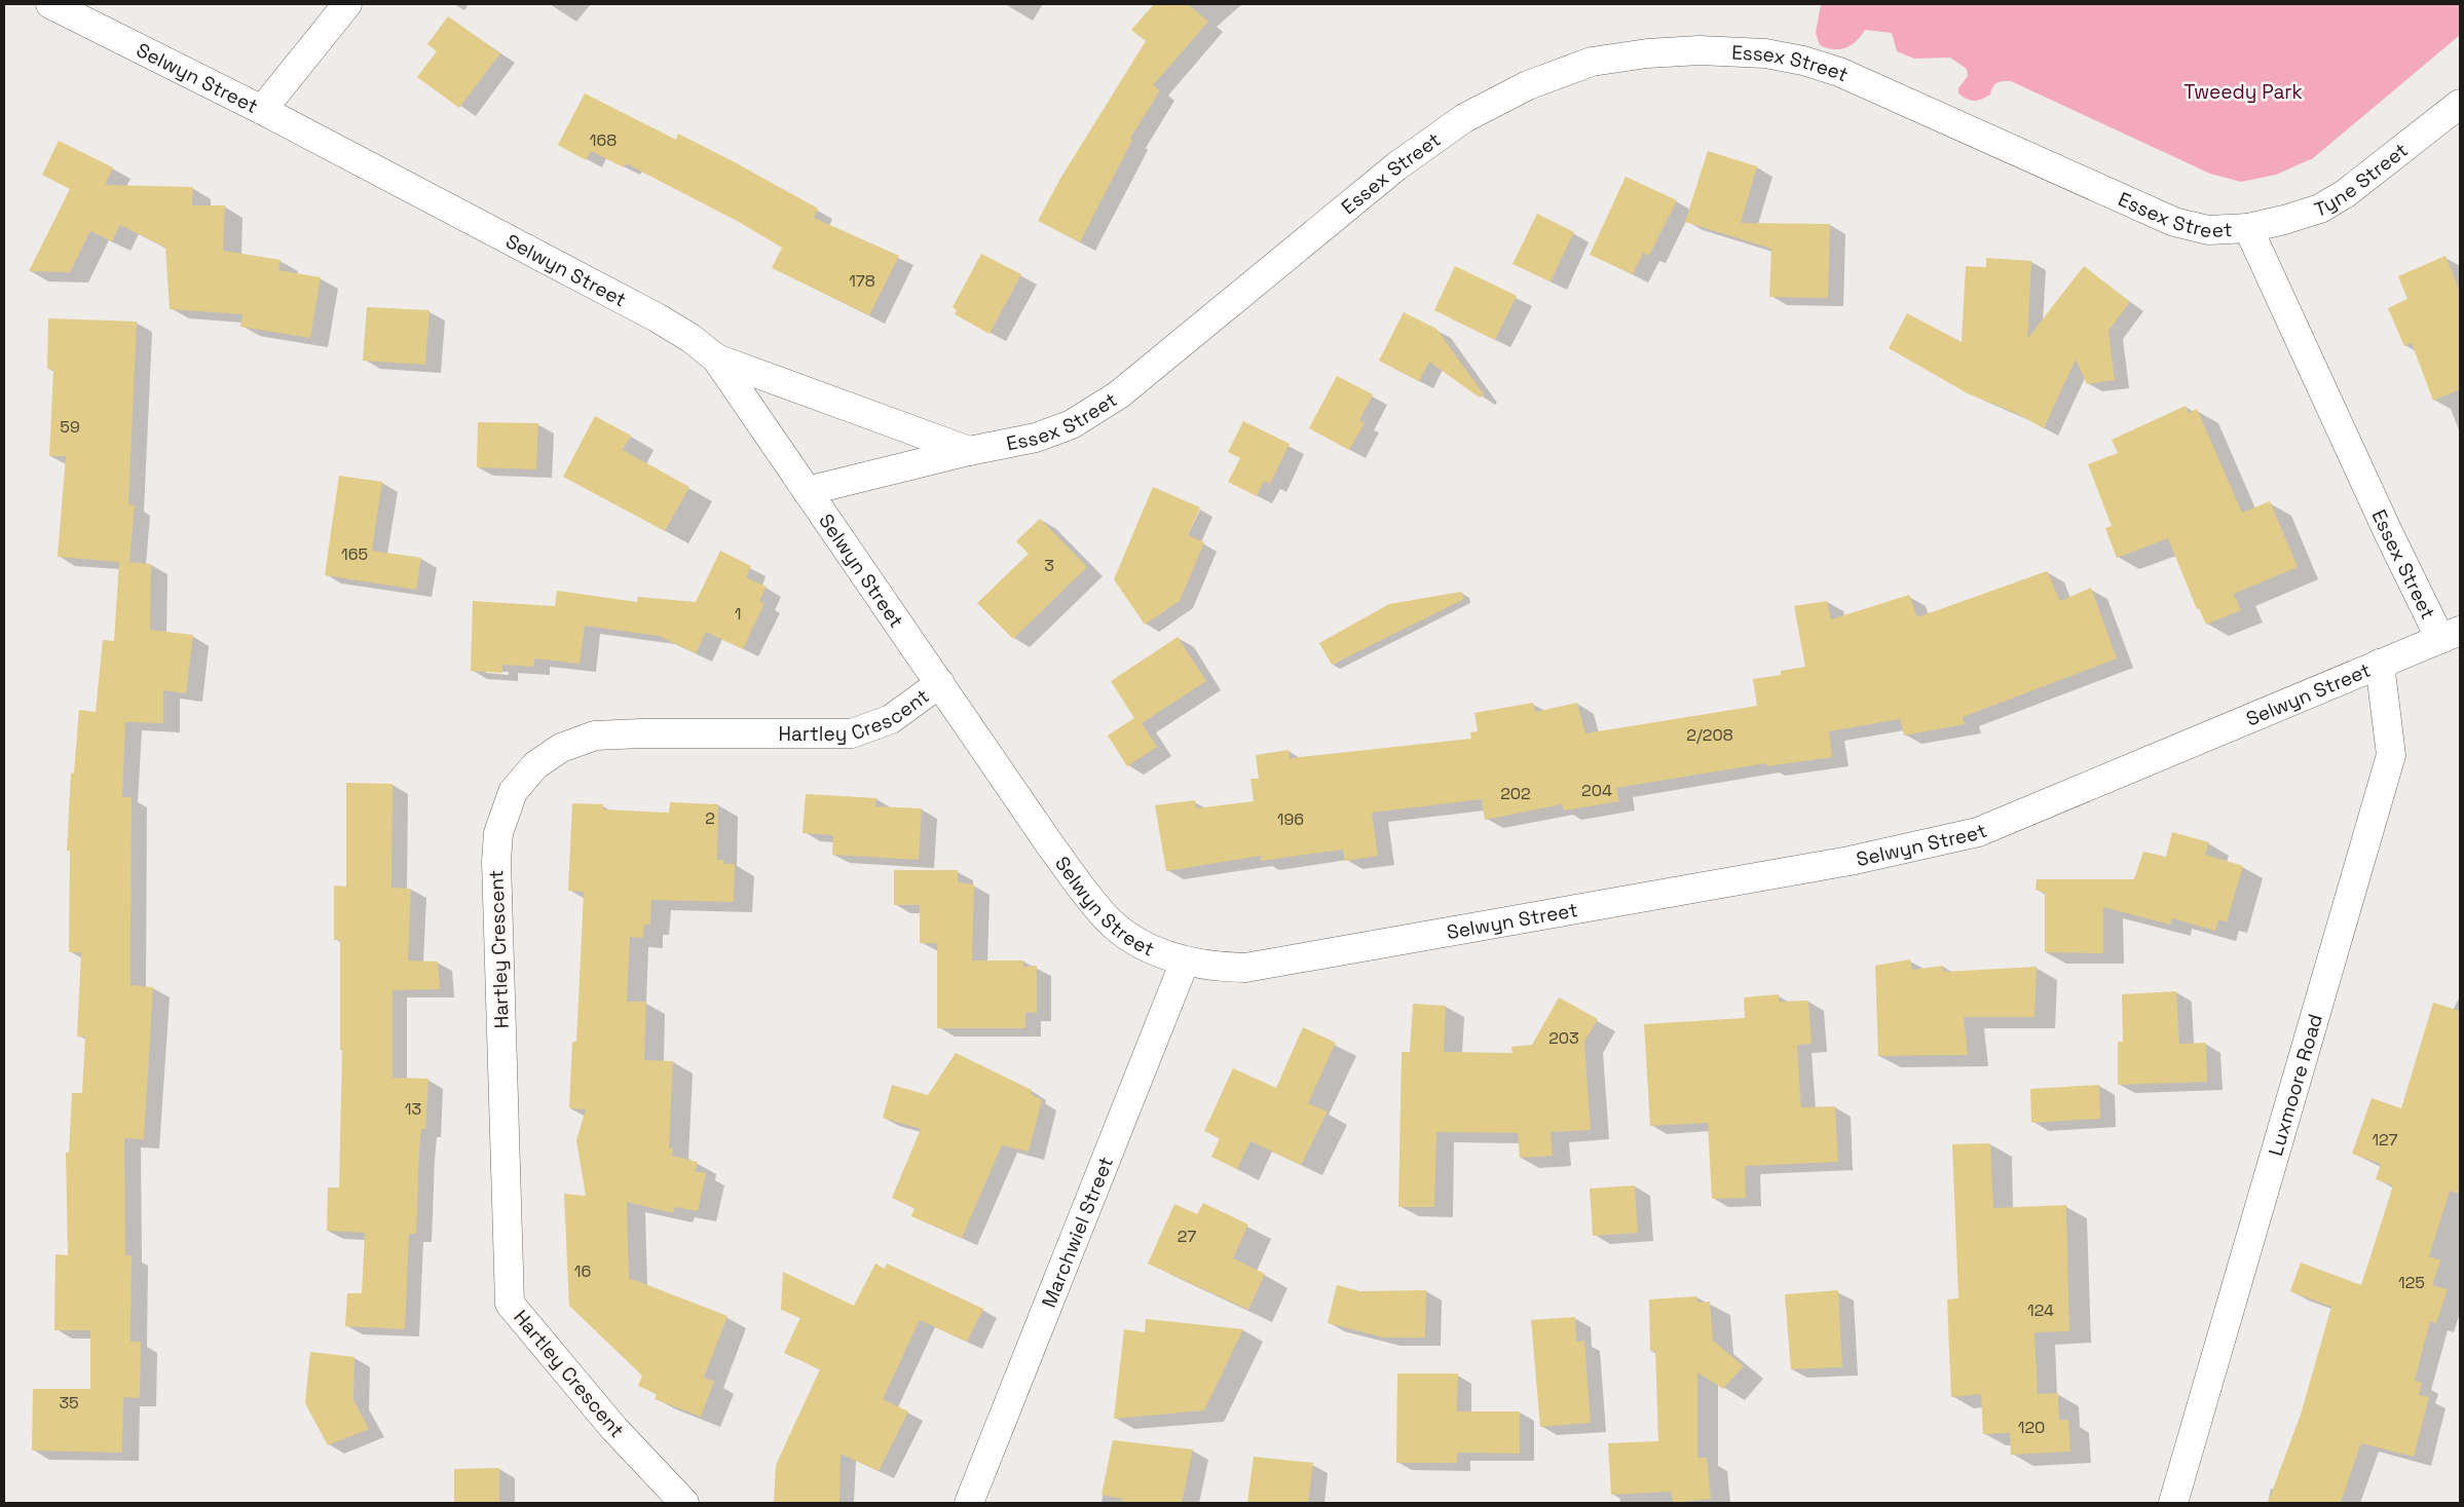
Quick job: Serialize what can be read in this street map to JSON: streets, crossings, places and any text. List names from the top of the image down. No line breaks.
{"streets":{"street":["Essex Street","Selwyn Street","Tyne Street","Hartley Crescent","Luxmoore Road","Marchwiel Street"]},"crossings":[["Essex Street","Selwyn Street"],["Essex Street","Tyne Street"],["Selwyn Street","Hartley Crescent"],["Selwyn Street","Luxmoore Road"],["Selwyn Street","Marchwiel Street"]],"parks":["Tweedy Park"],"house_numbers":["168","178","59","165","3","1","2/208","204","202","2","196","203","13","127","27","16","125","124","35","120"]}
